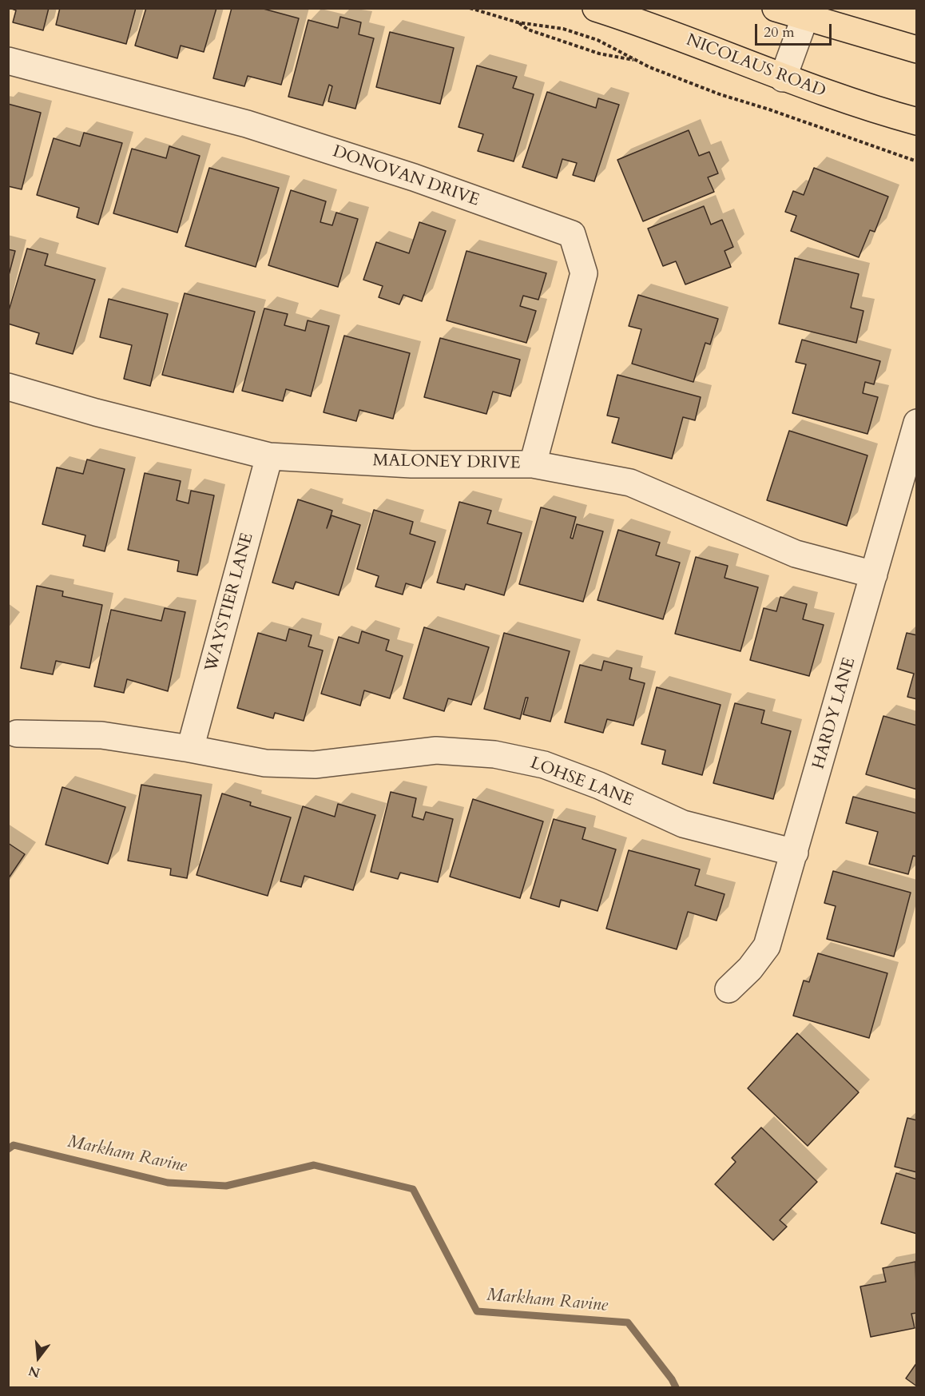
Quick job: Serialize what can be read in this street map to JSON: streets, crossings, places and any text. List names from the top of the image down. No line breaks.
{"streets":{"main road":["NICOLAUS ROAD"],"street":["DONOVAN DRIVE","MALONEY DRIVE","WAYSTIER LANE","HARDY LANE","LOHSE LANE"]},"crossings":[["DONOVAN DRIVE","MALONEY DRIVE"],["MALONEY DRIVE","WAYSTIER LANE"],["MALONEY DRIVE","HARDY LANE"],["WAYSTIER LANE","LOHSE LANE"],["HARDY LANE","LOHSE LANE"]],"water":["Markham Ravine"],"scale_bar":"20 m","north":"bottom"}
